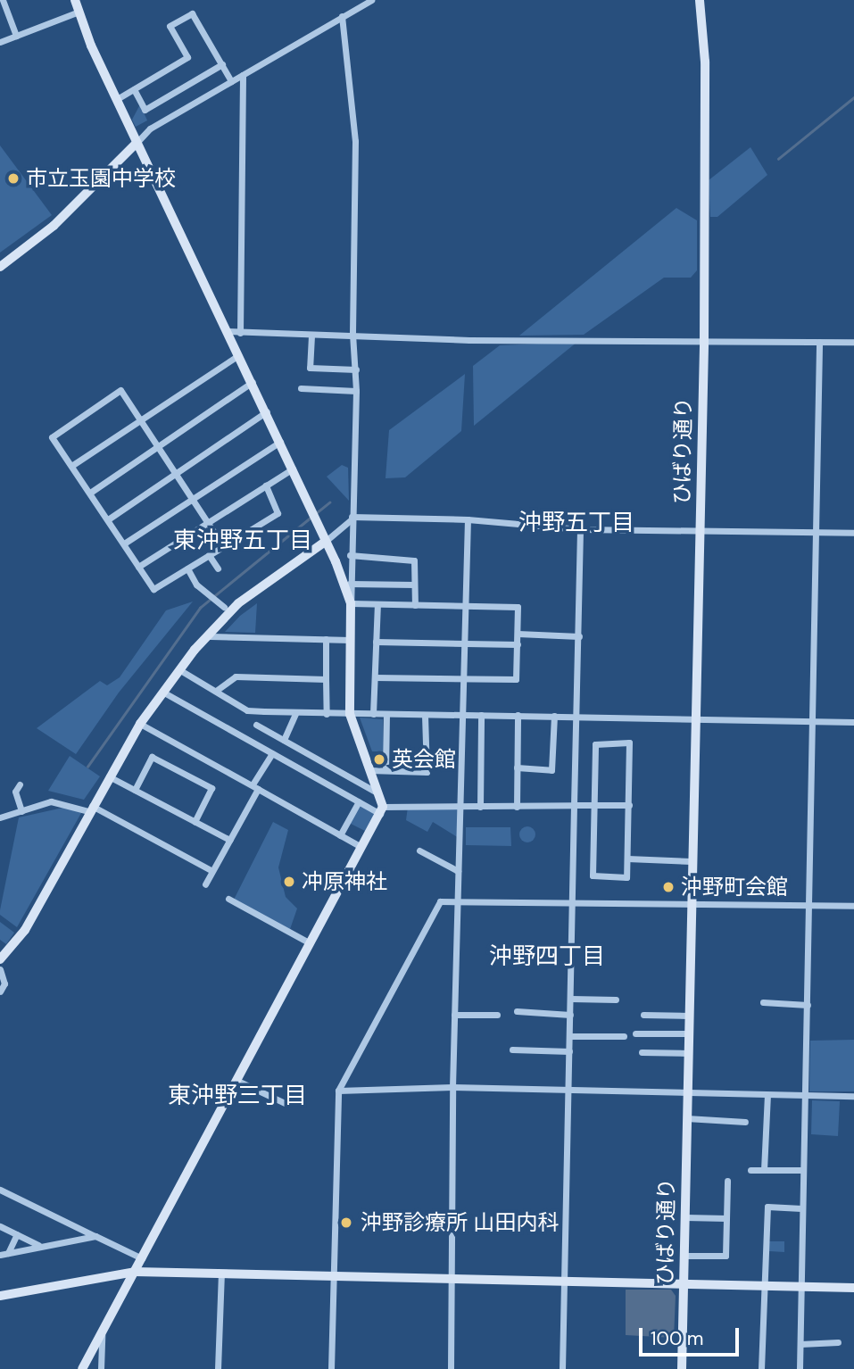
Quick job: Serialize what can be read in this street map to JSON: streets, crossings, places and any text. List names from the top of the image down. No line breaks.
{"streets":{"street":["ひばり通り"]},"districts":["沖野五丁目","東沖野五丁目","沖野四丁目","東沖野三丁目"],"places":["市立玉園中学校","英会館","冲原神社","沖野町会館","沖野診療所 山田内科"],"scale_bar":"100 m"}
